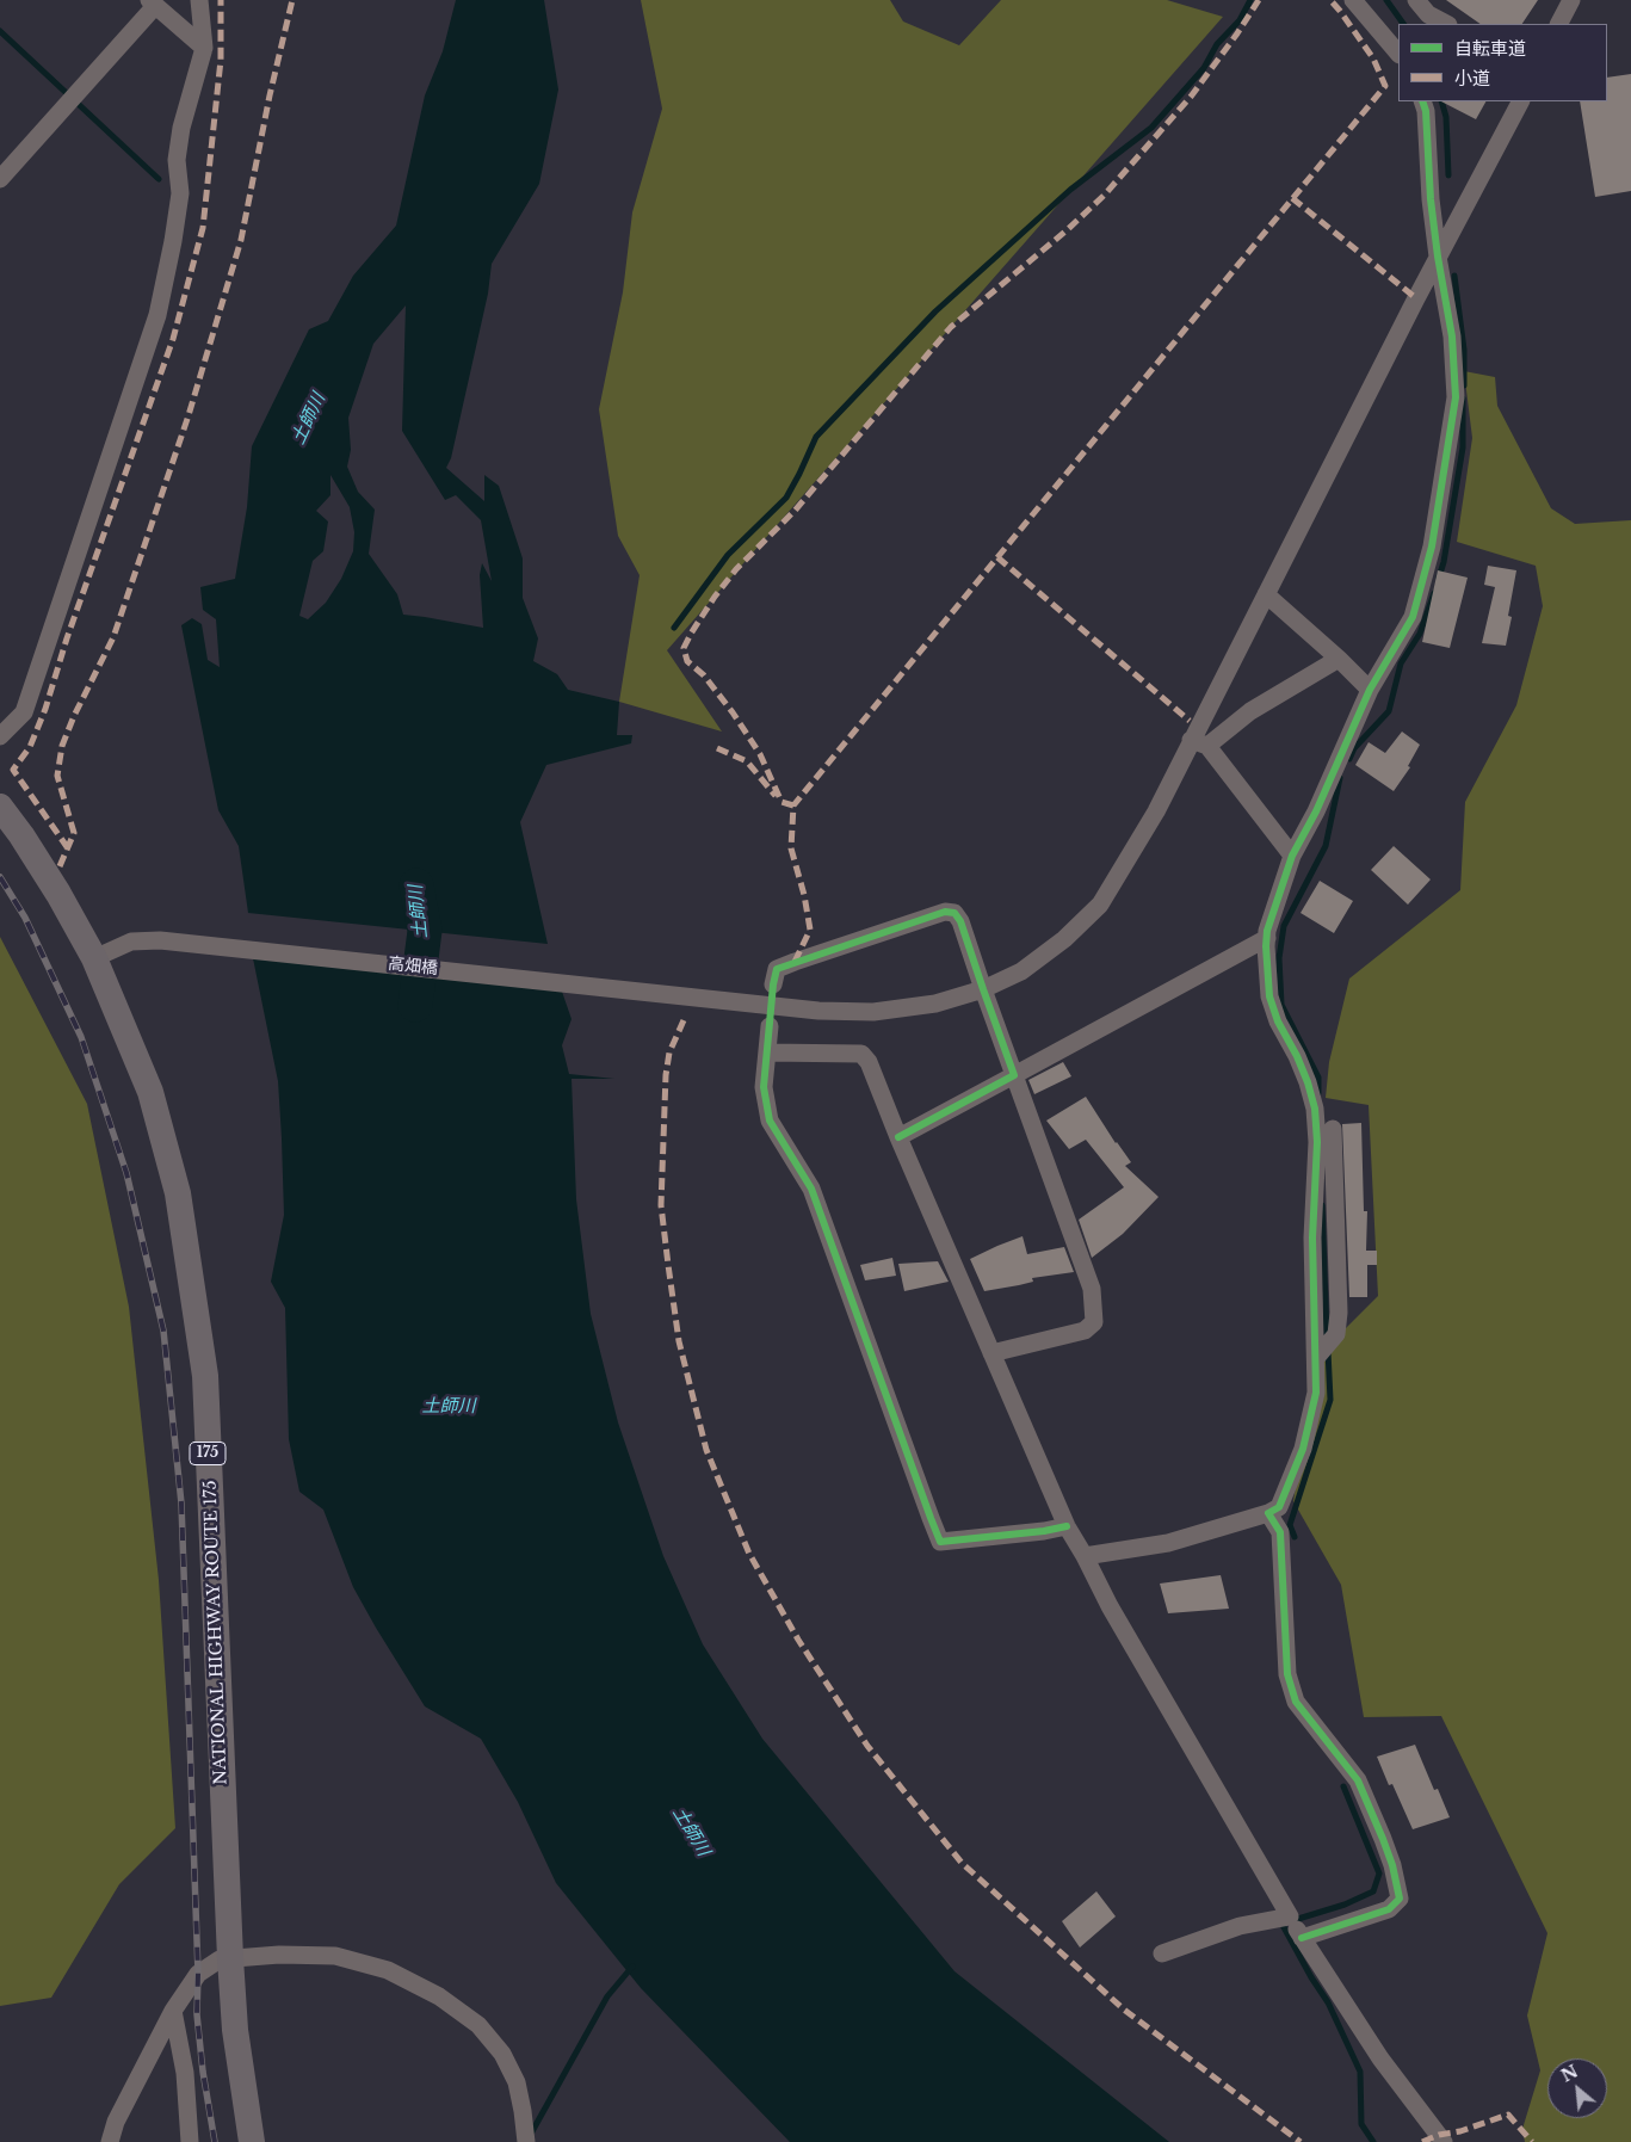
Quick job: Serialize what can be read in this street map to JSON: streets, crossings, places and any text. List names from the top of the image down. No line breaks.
{"streets":{"highway":["175","NATIONAL HIGHWAY ROUTE 175"],"street":["高畑橋"]},"crossings":[["高畑橋","NATIONAL HIGHWAY ROUTE 175"]],"water":["土師川"],"legend":["自転車道","小道"],"north":"top left"}
